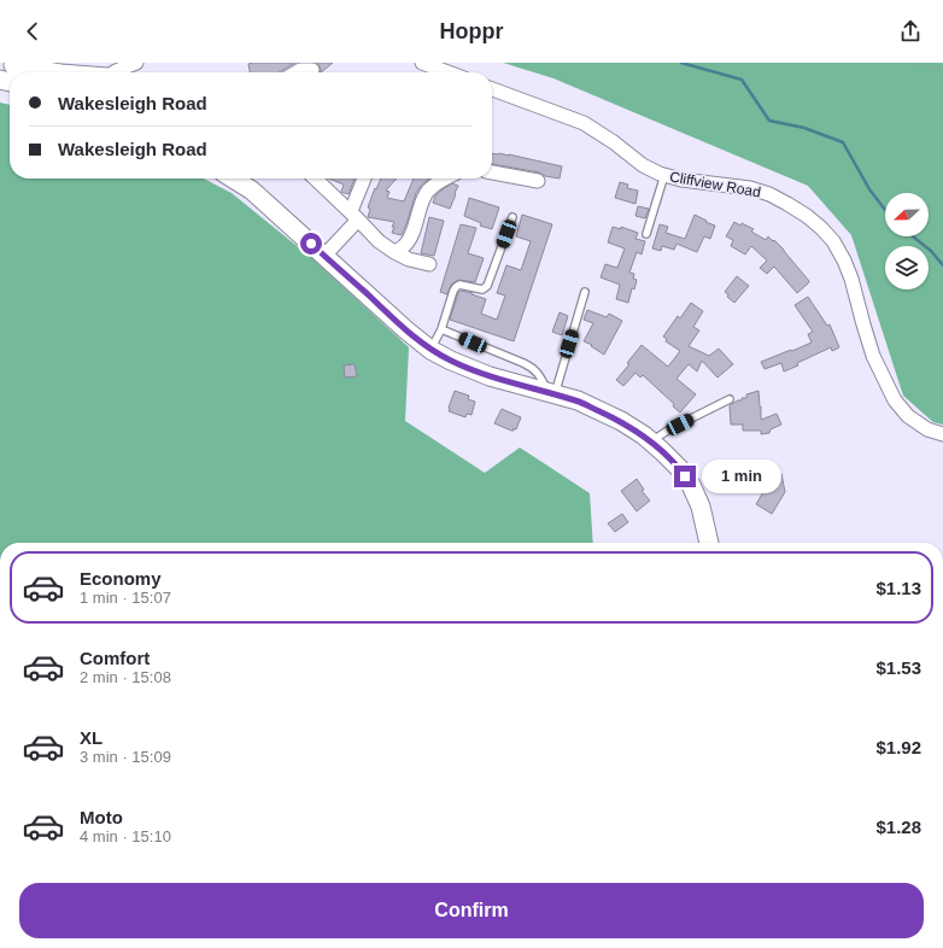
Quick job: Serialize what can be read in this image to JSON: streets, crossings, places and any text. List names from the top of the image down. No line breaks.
{"streets":{"street":["Cliffview Road"]},"north":"left","page":{"header":"Hoppr","banner":["Wakesleigh Road","Wakesleigh Road"],"bubble":"1 min","list":[{"name":"Economy","note":"1 min · 15:07","value":"$1.13"},{"name":"Comfort","note":"2 min · 15:08","value":"$1.53"},{"name":"XL","note":"3 min · 15:09","value":"$1.92"},{"name":"Moto","note":"4 min · 15:10","value":"$1.28"}],"buttons":"Confirm"}}
